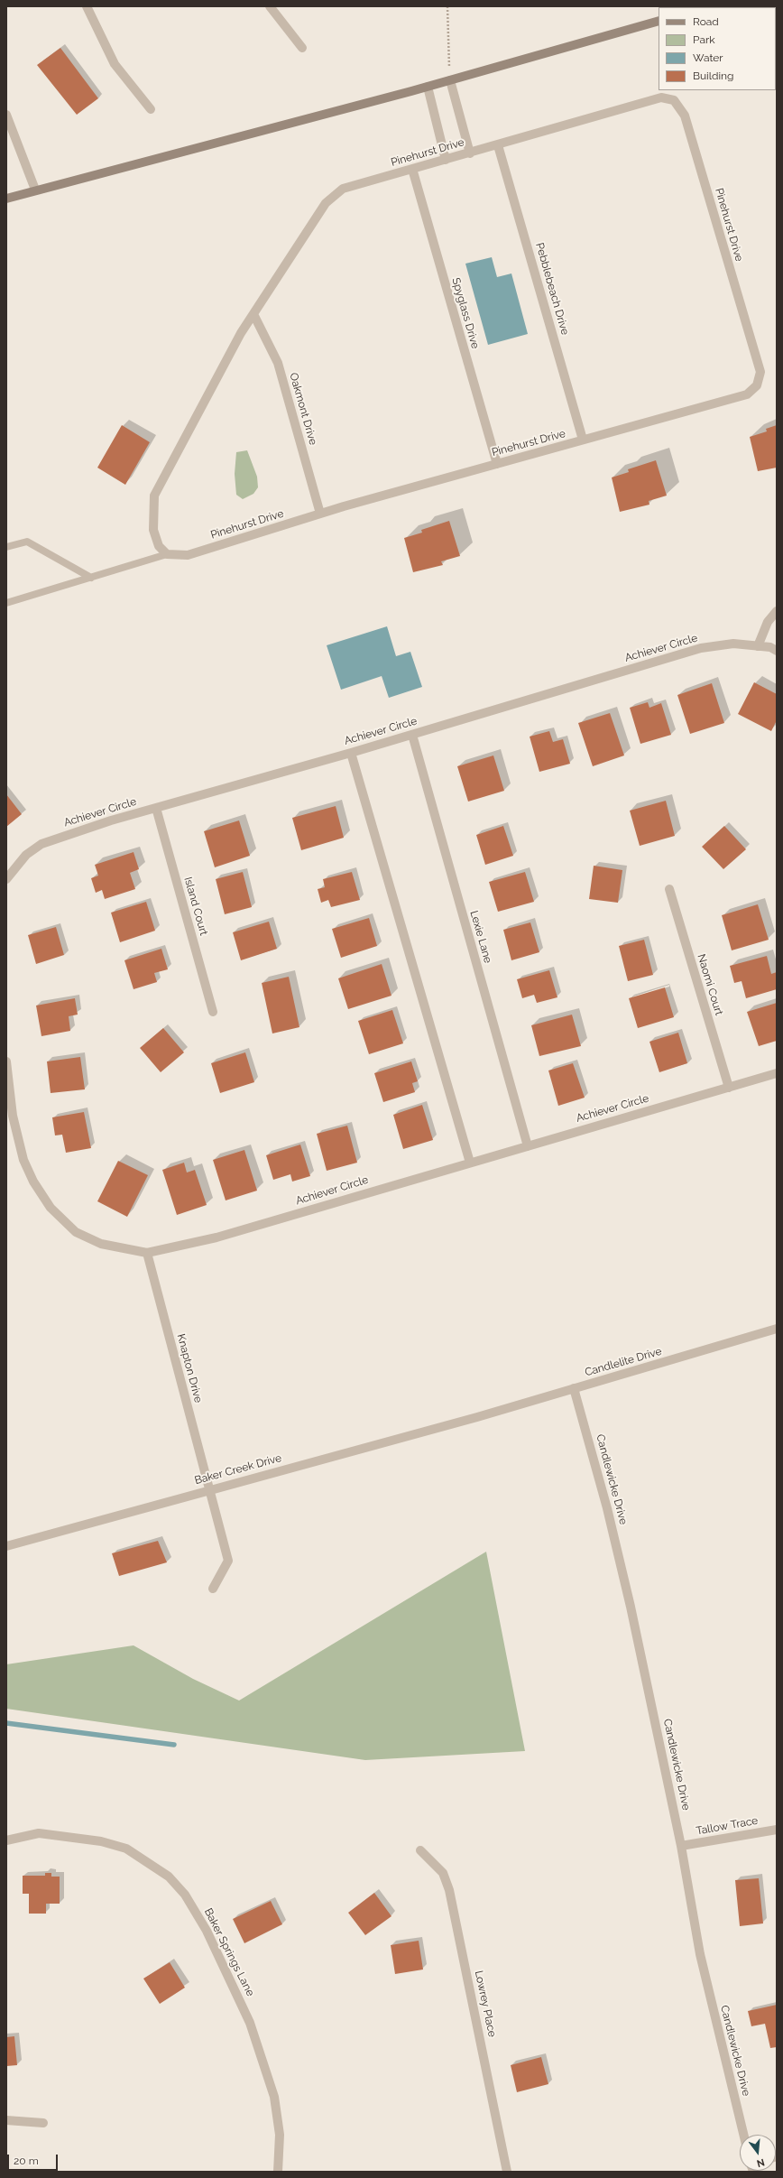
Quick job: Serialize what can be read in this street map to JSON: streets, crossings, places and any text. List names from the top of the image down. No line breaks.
{"streets":{"street":["Pinehurst Drive","Pebblebeach Drive","Spyglass Drive","Oakmont Drive","Achiever Circle","Island Court","Lexie Lane","Naomi Court","Candlelite Drive","Knapton Drive","Baker Creek Drive","Candlewicke Drive","Tallow Trace","Baker Springs Lane","Lowrey Place"]},"crossings":[["Pinehurst Drive","Pebblebeach Drive"],["Pinehurst Drive","Spyglass Drive"],["Pinehurst Drive","Oakmont Drive"],["Achiever Circle","Island Court"],["Achiever Circle","Lexie Lane"],["Achiever Circle","Naomi Court"],["Achiever Circle","Knapton Drive"],["Candlelite Drive","Baker Creek Drive"],["Candlelite Drive","Candlewicke Drive"],["Knapton Drive","Baker Creek Drive"],["Candlewicke Drive","Tallow Trace"]],"legend":["Road","Park","Water","Building"],"scale_bar":"20 m","north":"bottom"}
